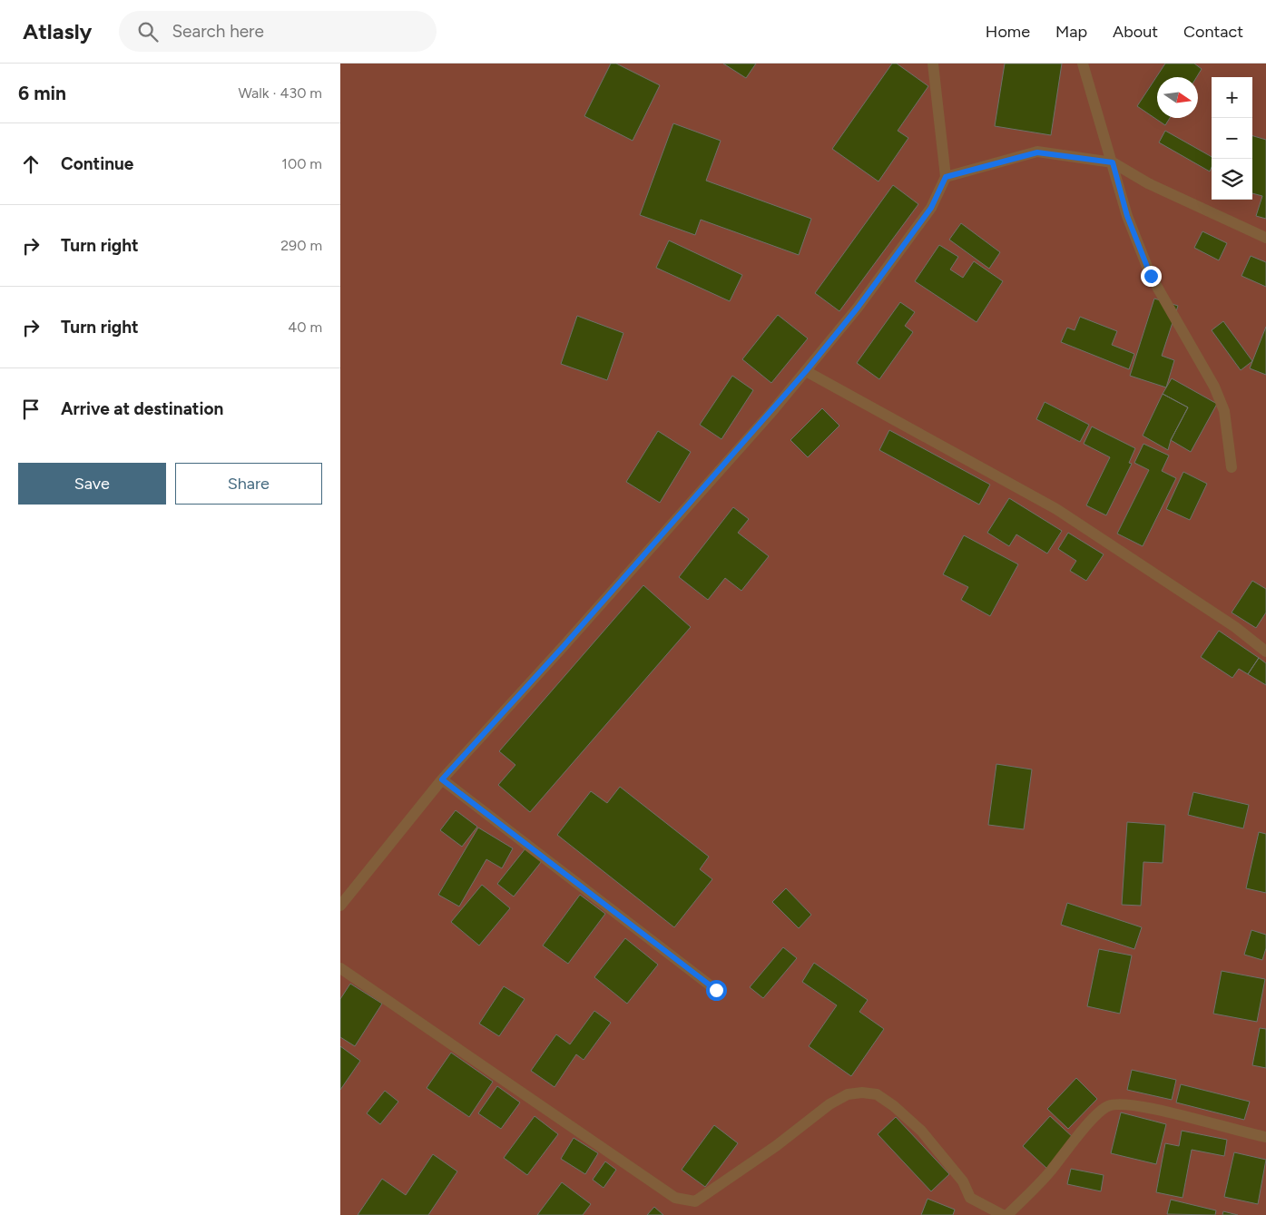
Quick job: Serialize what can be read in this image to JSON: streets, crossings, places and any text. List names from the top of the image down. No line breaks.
{"north":"right","page":{"header":"Atlasly","search":"Search here","nav":["Home","Map","About","Contact"],"heading":["6 min","Walk · 430 m"],"map_buttons":["+","−"],"list":[["Continue","100 m"],["Turn right","290 m"],["Turn right","40 m"],"Arrive at destination"],"buttons":["Save","Share"]}}
